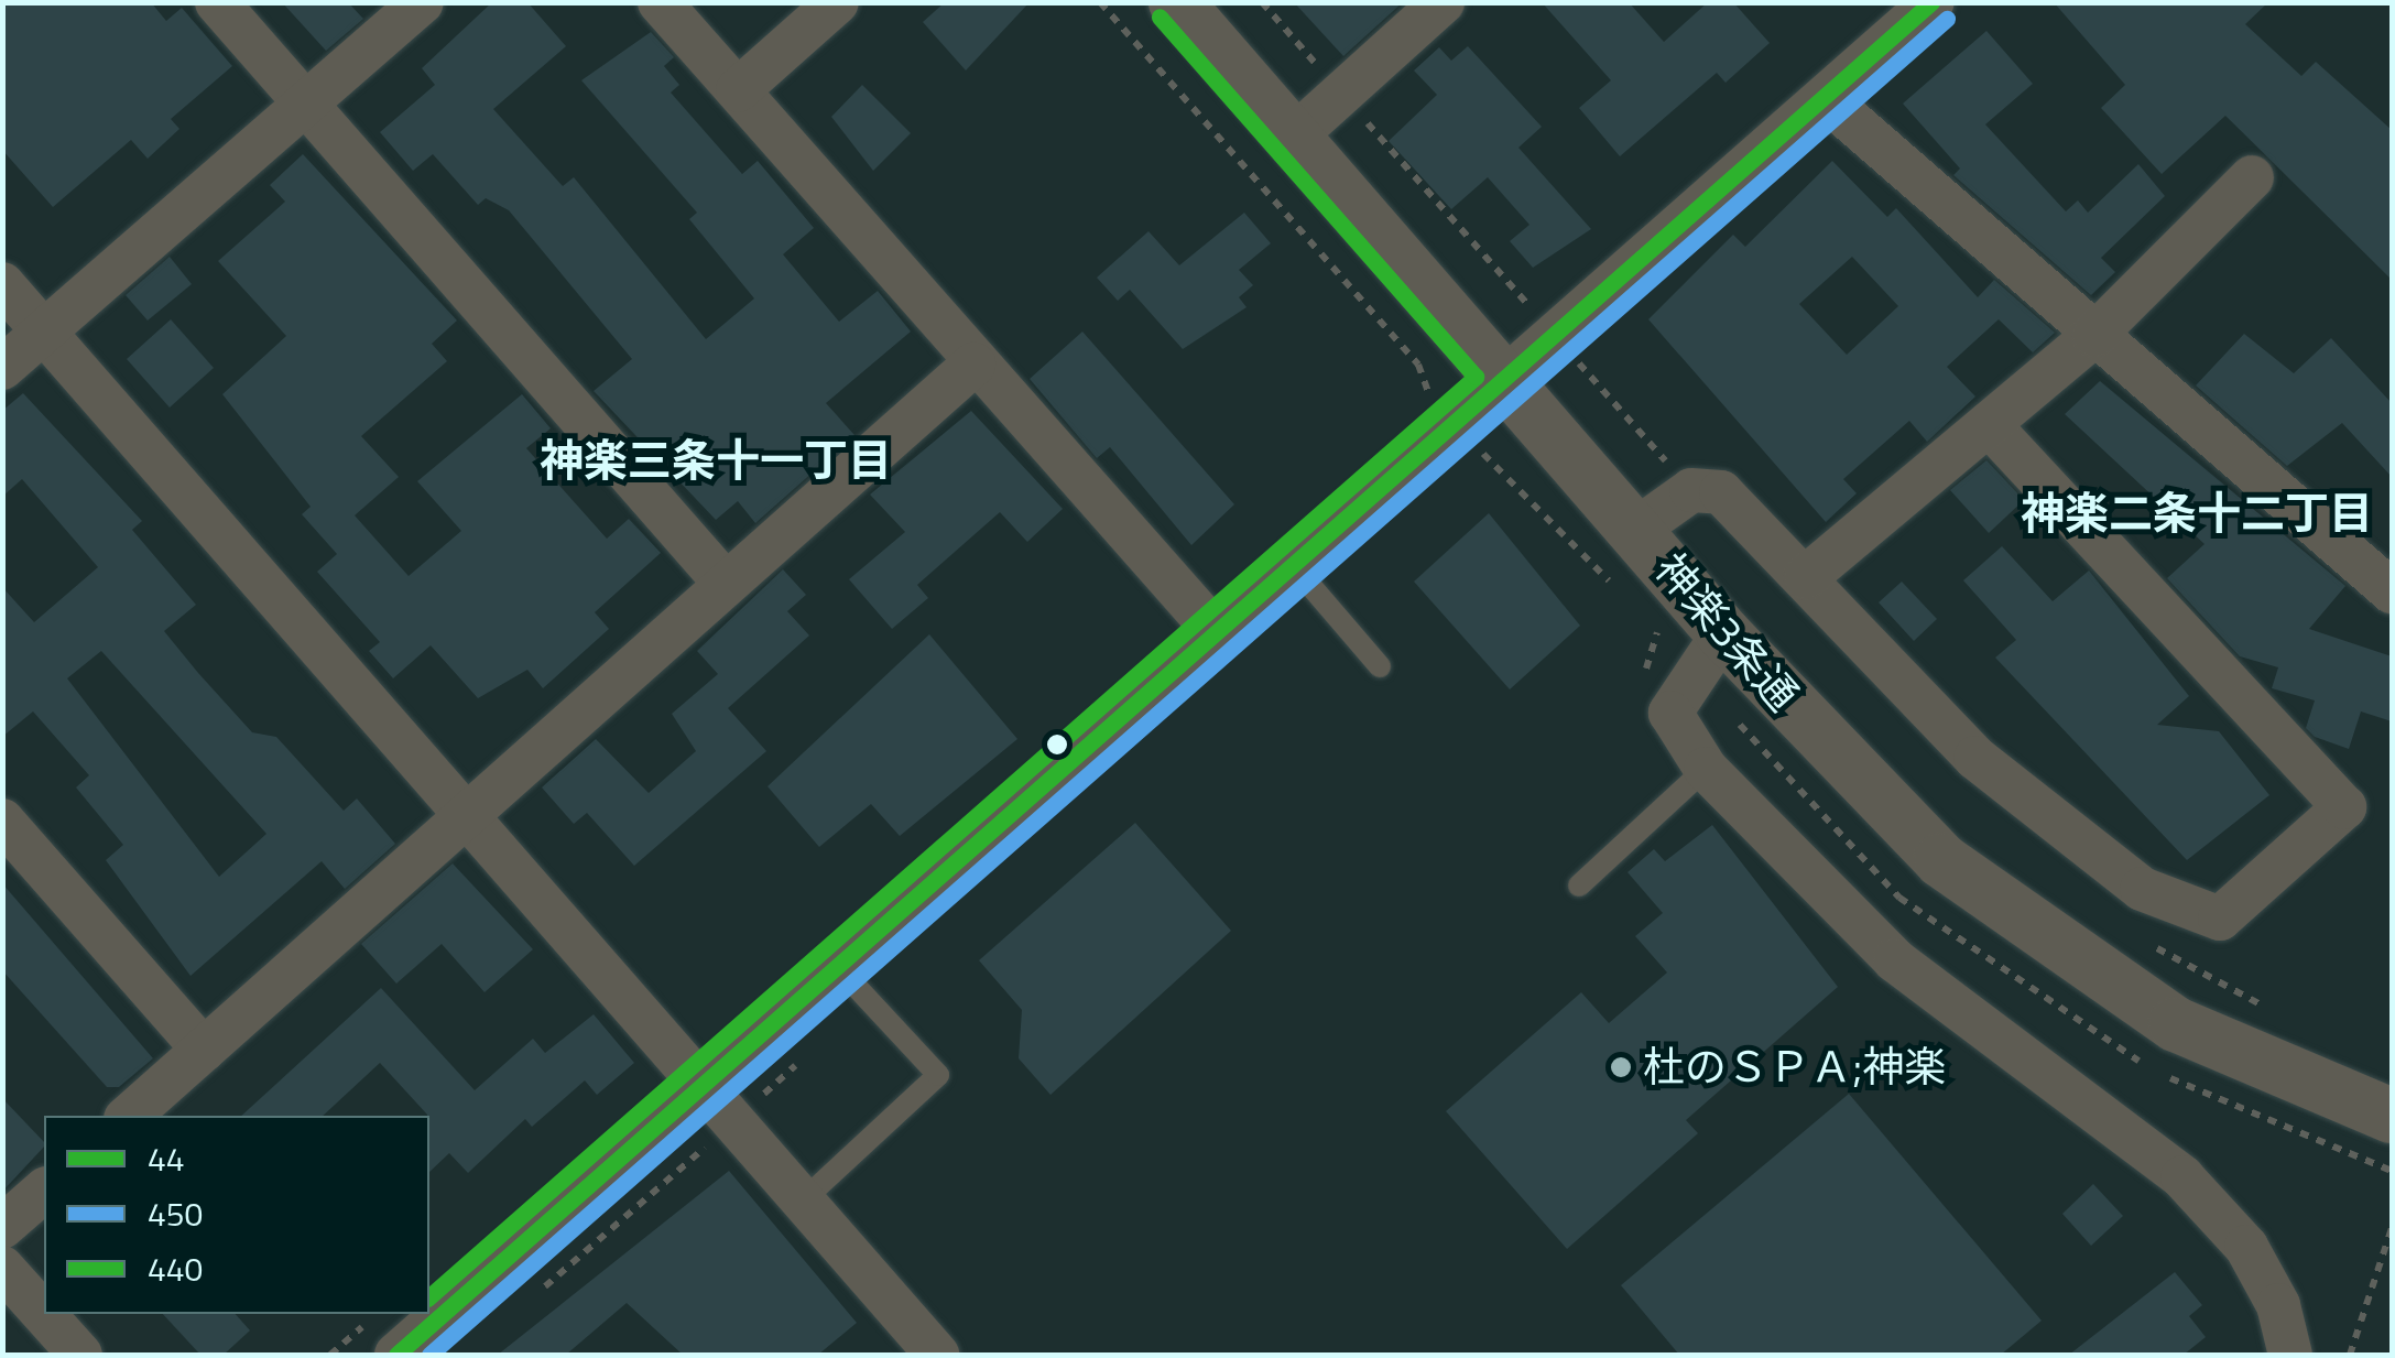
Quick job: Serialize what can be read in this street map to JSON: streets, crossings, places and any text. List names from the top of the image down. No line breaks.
{"streets":{"street":["神楽3条通"]},"districts":["神楽三条十一丁目","神楽二条十二丁目"],"places":["杜のＳＰＡ;神楽"],"lines":["transit line 44","transit line 440","transit line 450"],"legend":["44","450","440"]}
